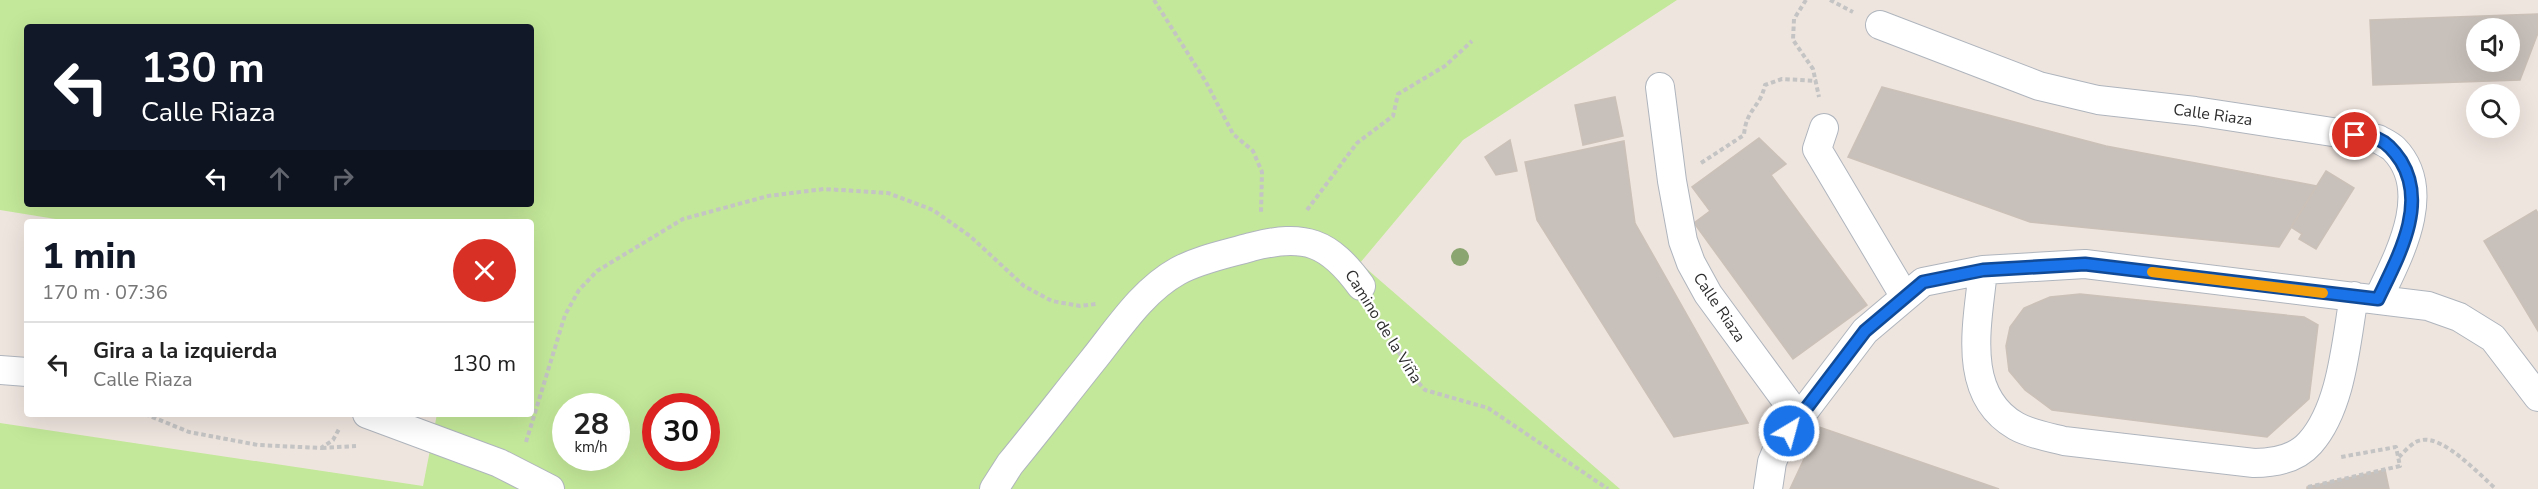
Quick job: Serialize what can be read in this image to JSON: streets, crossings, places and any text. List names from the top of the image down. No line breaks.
{"streets":{"street":["Calle Riaza","Camino de la Viña"]},"page":{"turn":["130 m","Calle Riaza"],"heading":["1 min","170 m · 07:36"],"list":[{"name":"Gira a la izquierda","note":"Calle Riaza","value":"130 m"}],"speed":"28 km/h","limit":"30"}}
